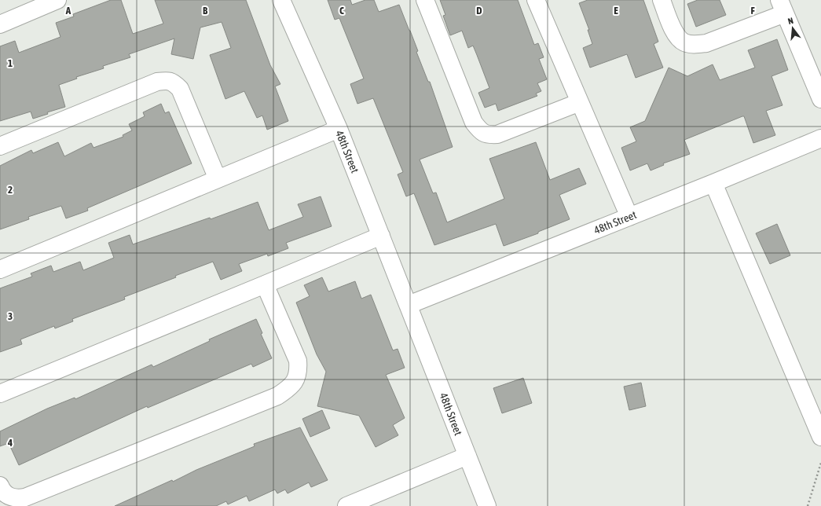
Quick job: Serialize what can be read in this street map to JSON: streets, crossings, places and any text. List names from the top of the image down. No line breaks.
{"streets":{"street":["48th Street"]},"north":"top","grid":{"columns":["A","B","C","D","E","F"],"rows":["1","2","3","4"]}}
